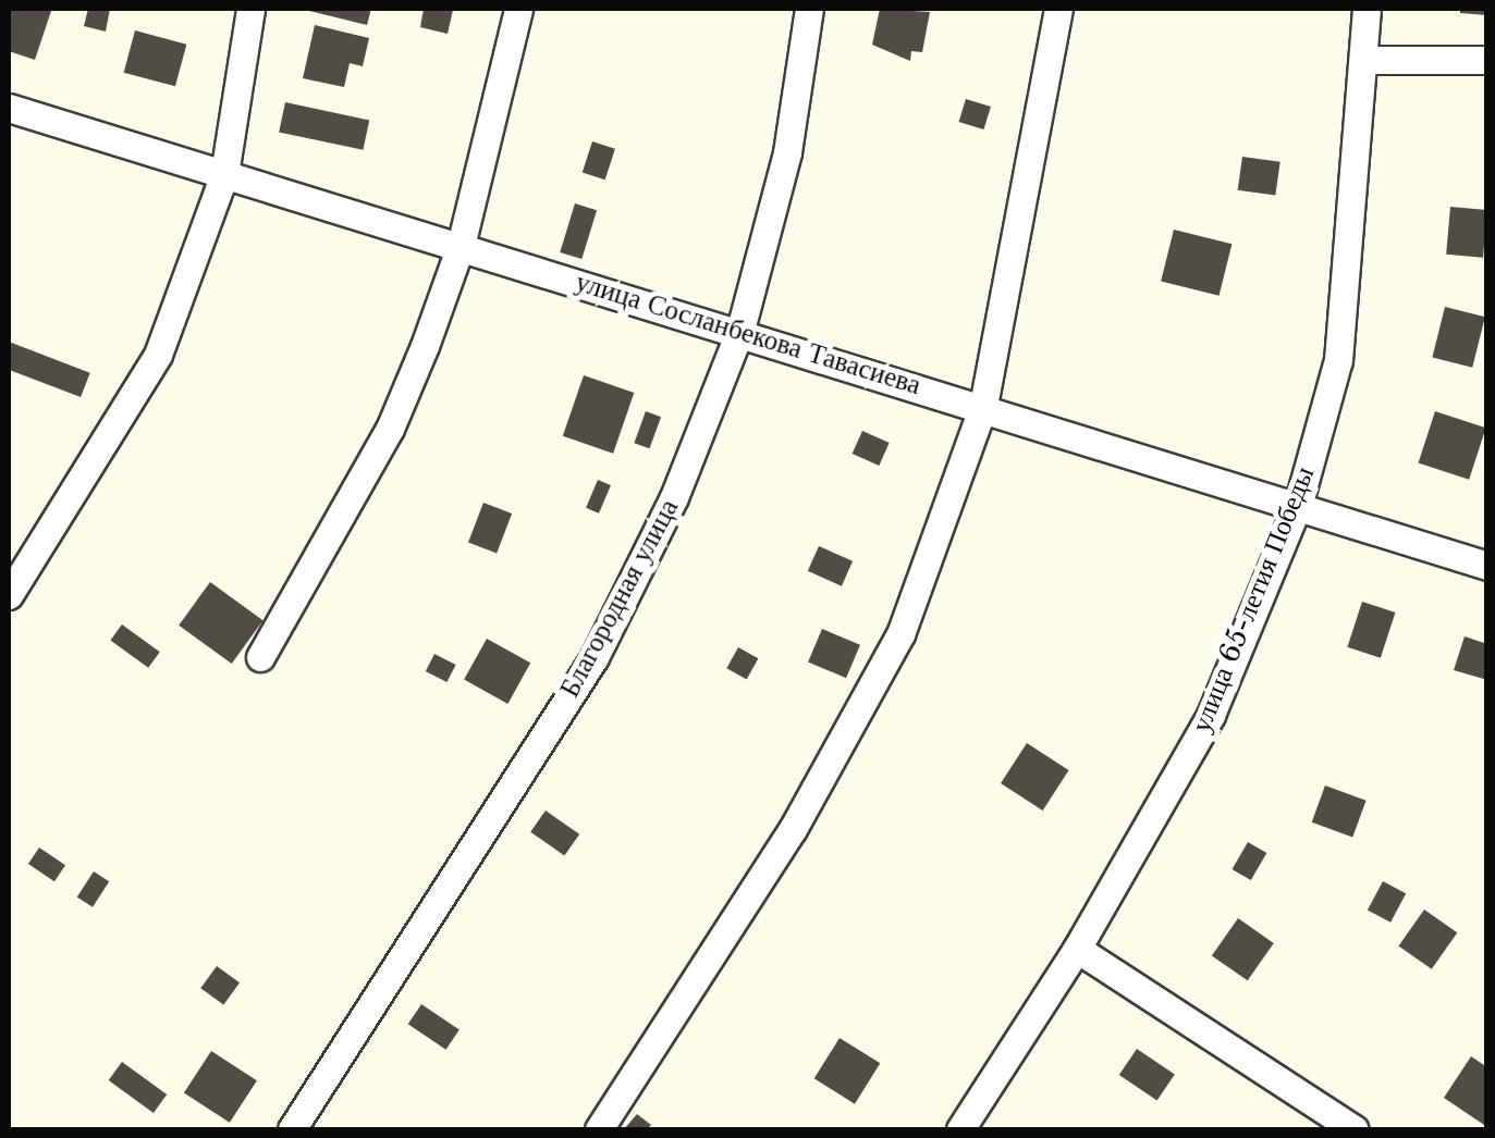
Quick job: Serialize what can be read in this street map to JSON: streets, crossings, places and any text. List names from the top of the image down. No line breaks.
{"streets":{"street":["улица Сосланбекова Тавасиева","Благородная улица","улица 65-летия Победы"]},"crossings":[["улица Сосланбекова Тавасиева","Благородная улица"],["улица Сосланбекова Тавасиева","улица 65-летия Победы"]]}
